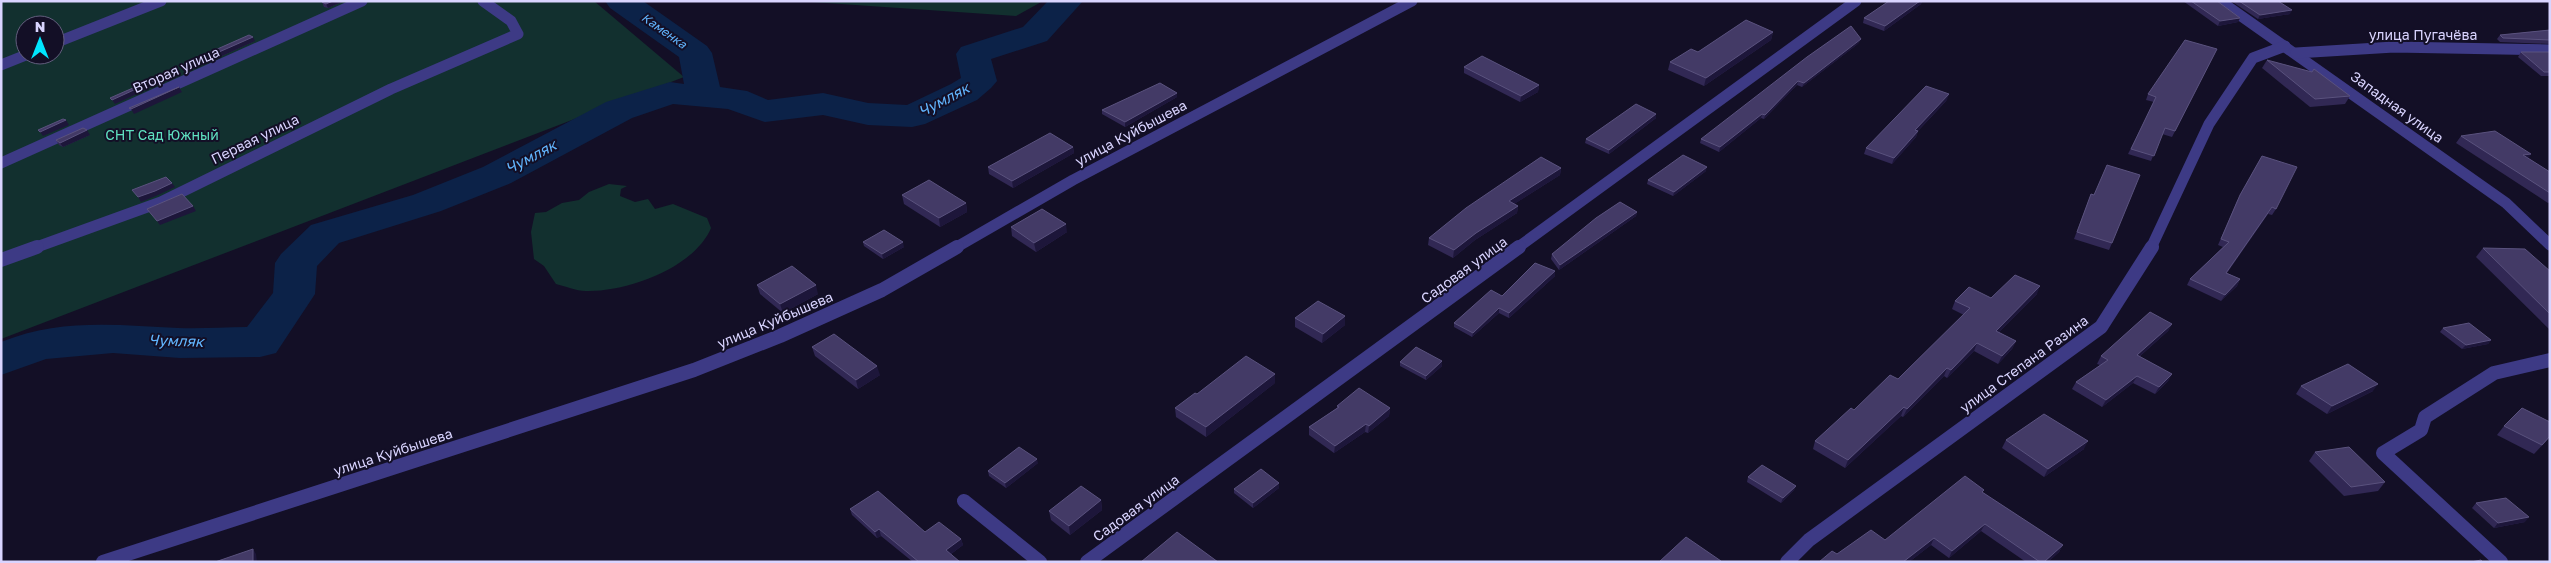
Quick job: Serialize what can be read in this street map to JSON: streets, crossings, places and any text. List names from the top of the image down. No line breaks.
{"streets":{"street":["улица Пугачёва","Вторая улица","Западная улица","улица Куйбышева","Первая улица","Садовая улица","улица Степана Разина"]},"crossings":[["улица Пугачёва","Западная улица"],["улица Пугачёва","улица Степана Разина"],["Западная улица","улица Степана Разина"]],"water":["Каменка","Чумляк"],"parks":["СНТ Сад Южный"],"north":"top"}
